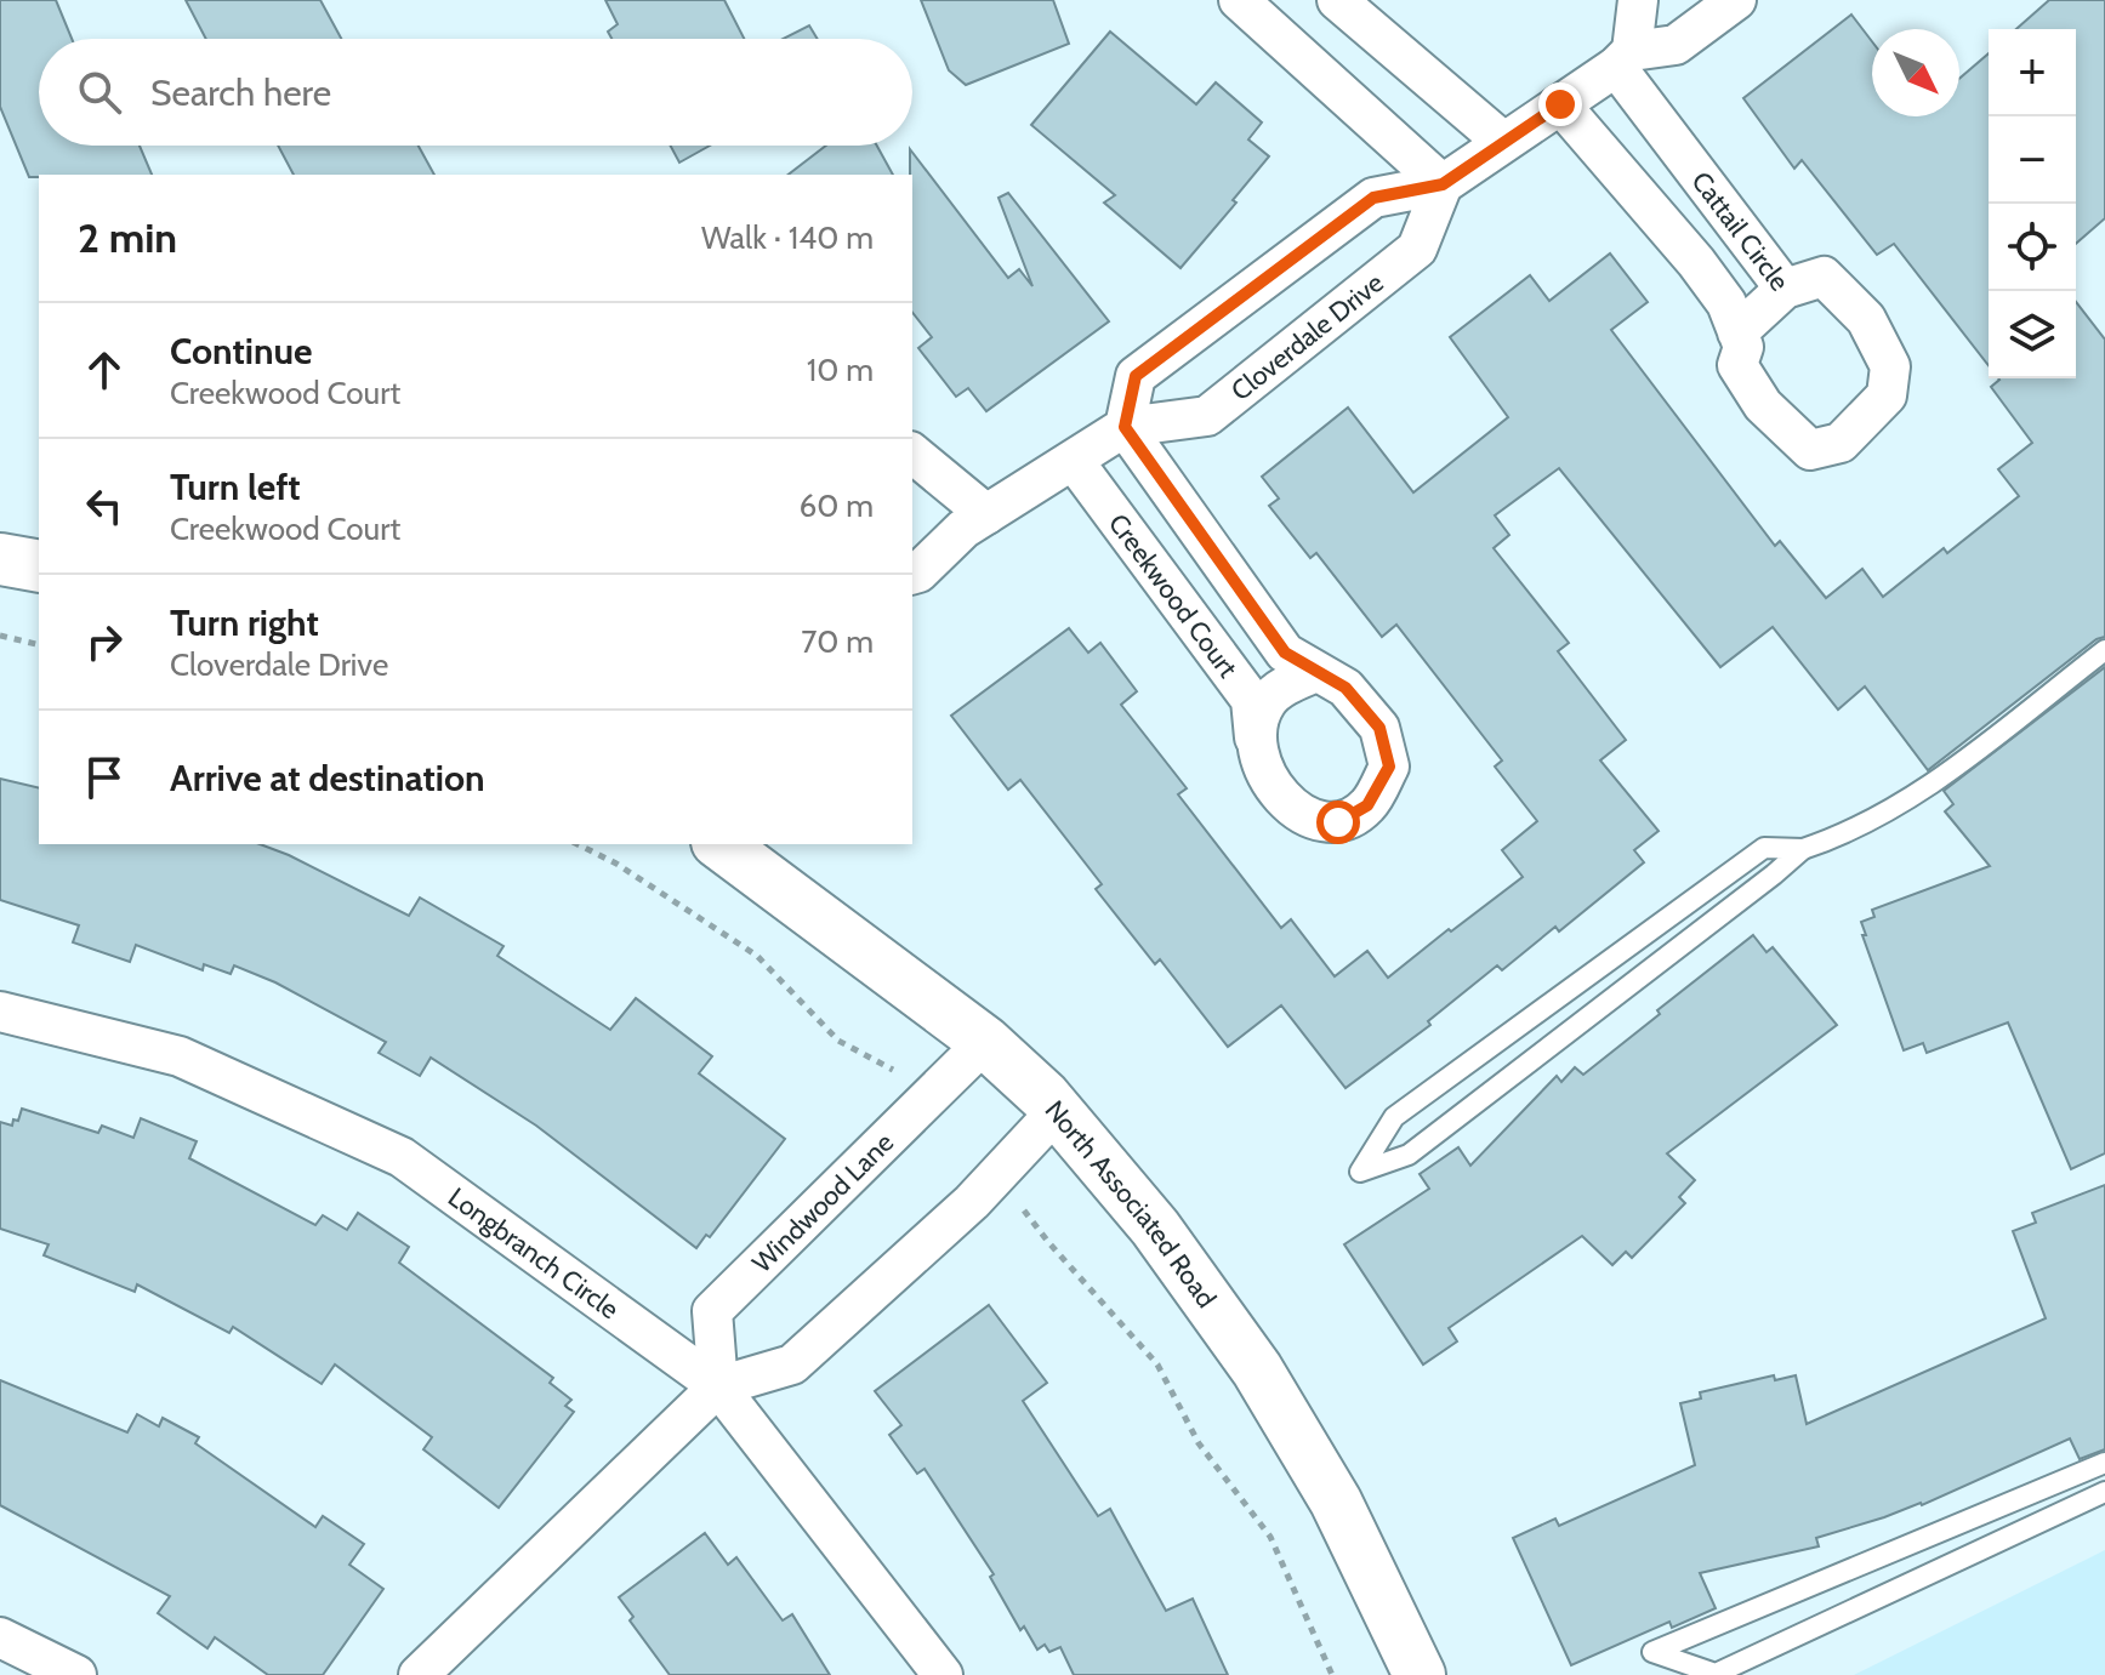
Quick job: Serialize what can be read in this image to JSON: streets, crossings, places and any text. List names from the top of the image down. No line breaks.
{"streets":{"street":["Cattail Circle","Cloverdale Drive","Creekwood Court","Windwood Lane","North Associated Road","Longbranch Circle"]},"crossings":[["Cloverdale Drive","Creekwood Court"],["Windwood Lane","North Associated Road"],["Windwood Lane","Longbranch Circle"]],"north":"bottom right","page":{"map_buttons":["+","−"],"search":"Search here","heading":["2 min","Walk · 140 m"],"list":[["Continue","Creekwood Court","10 m"],["Turn left","Creekwood Court","60 m"],["Turn right","Cloverdale Drive","70 m"],"Arrive at destination"]}}
